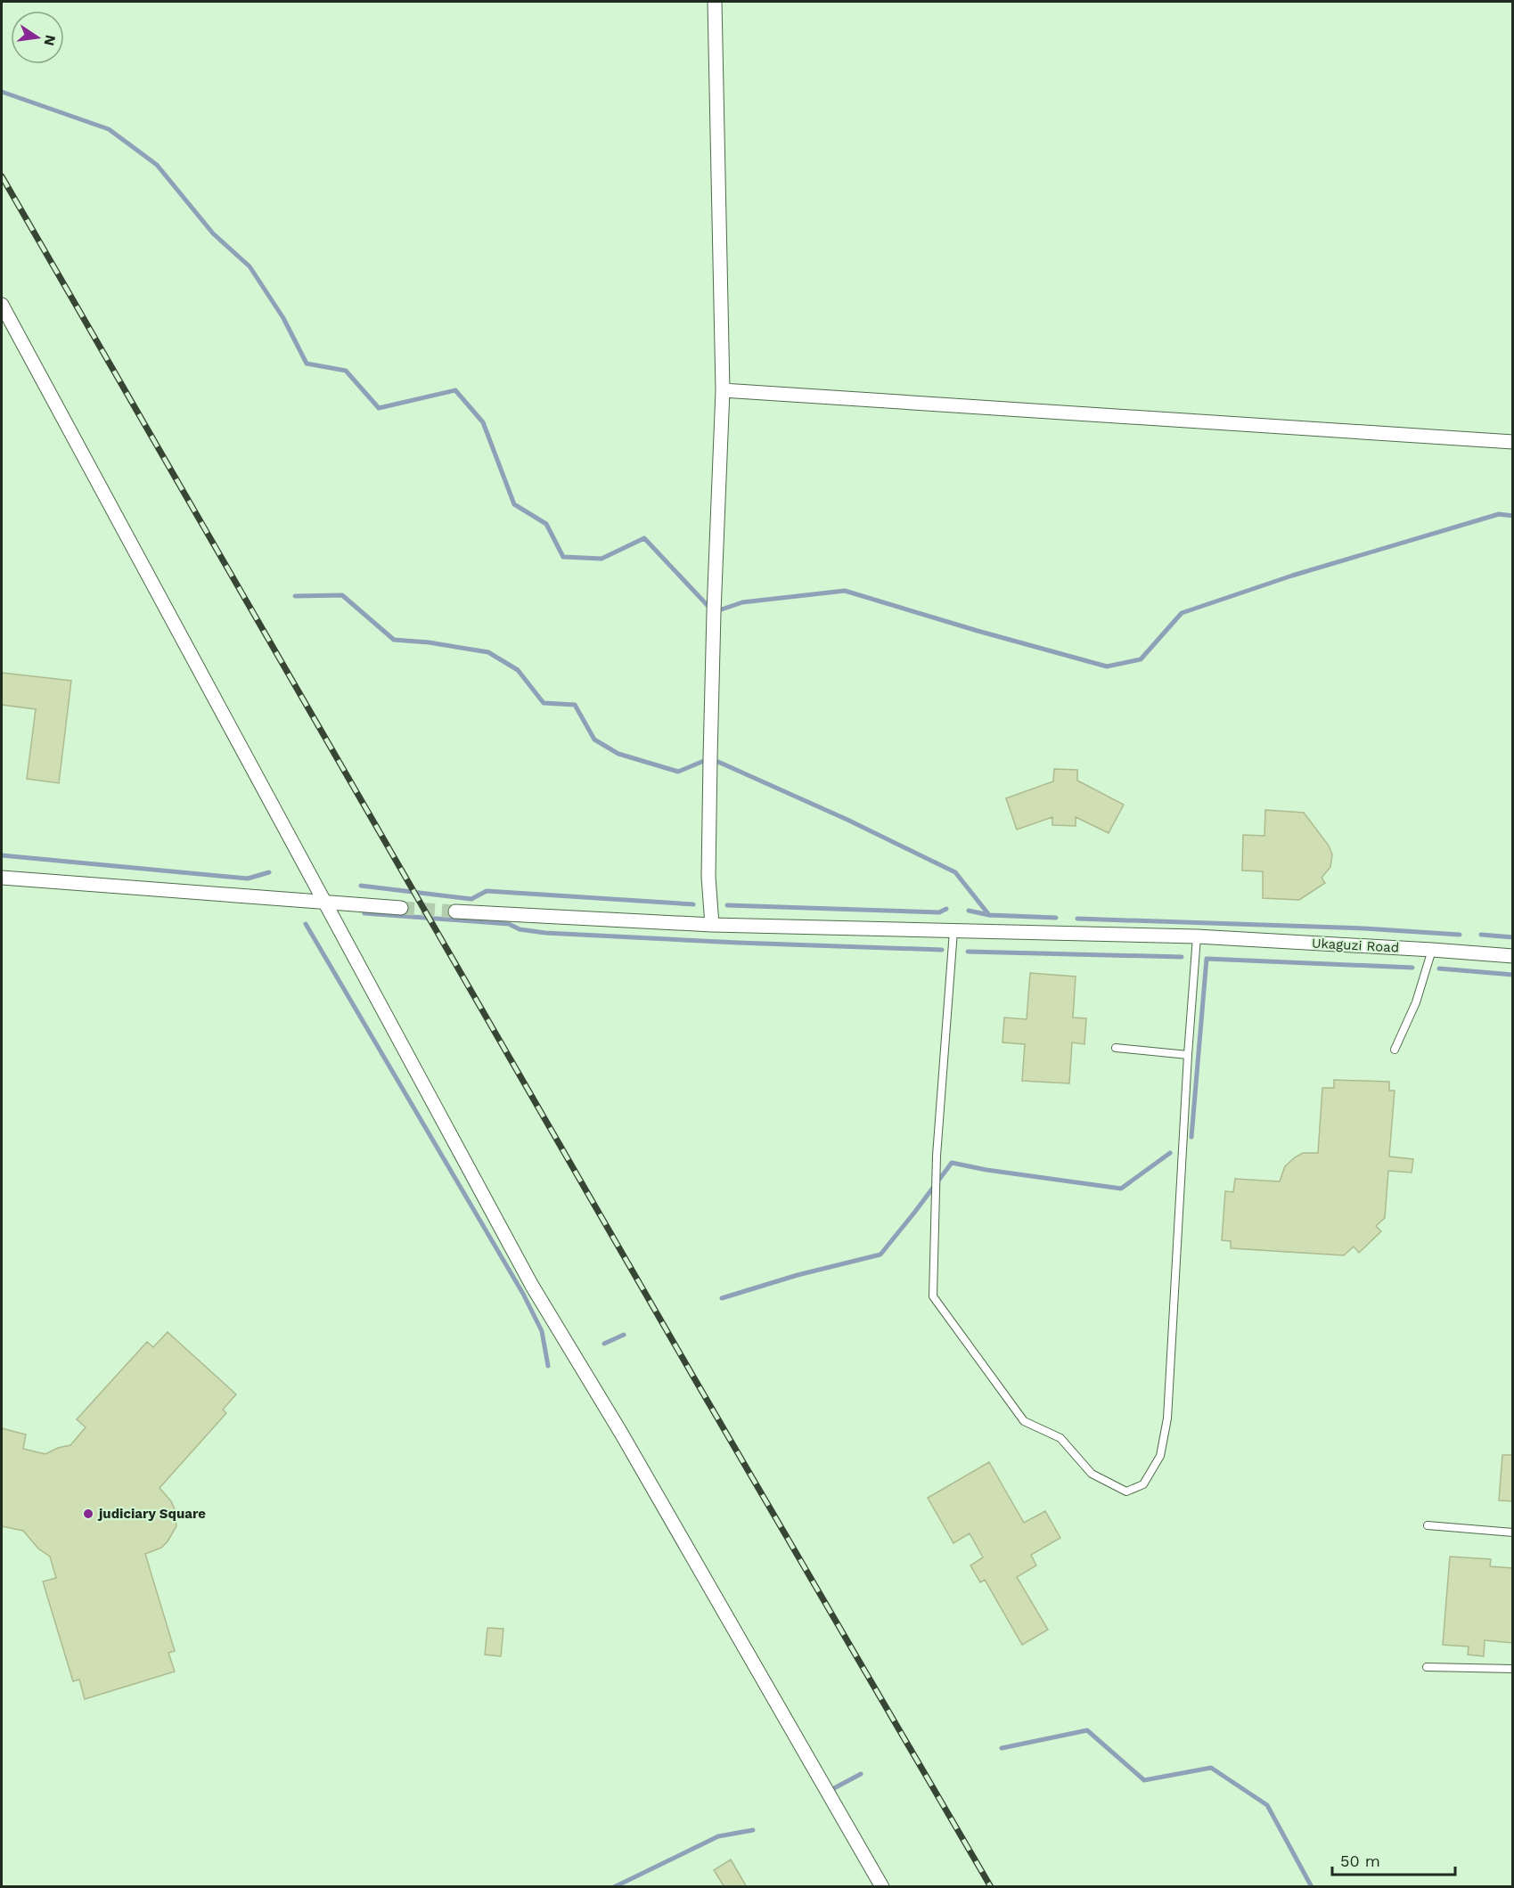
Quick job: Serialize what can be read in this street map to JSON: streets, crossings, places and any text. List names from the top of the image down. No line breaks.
{"streets":{"street":["Ukaguzi Road"]},"places":["judiciary Square"],"scale_bar":"50 m","north":"right"}
